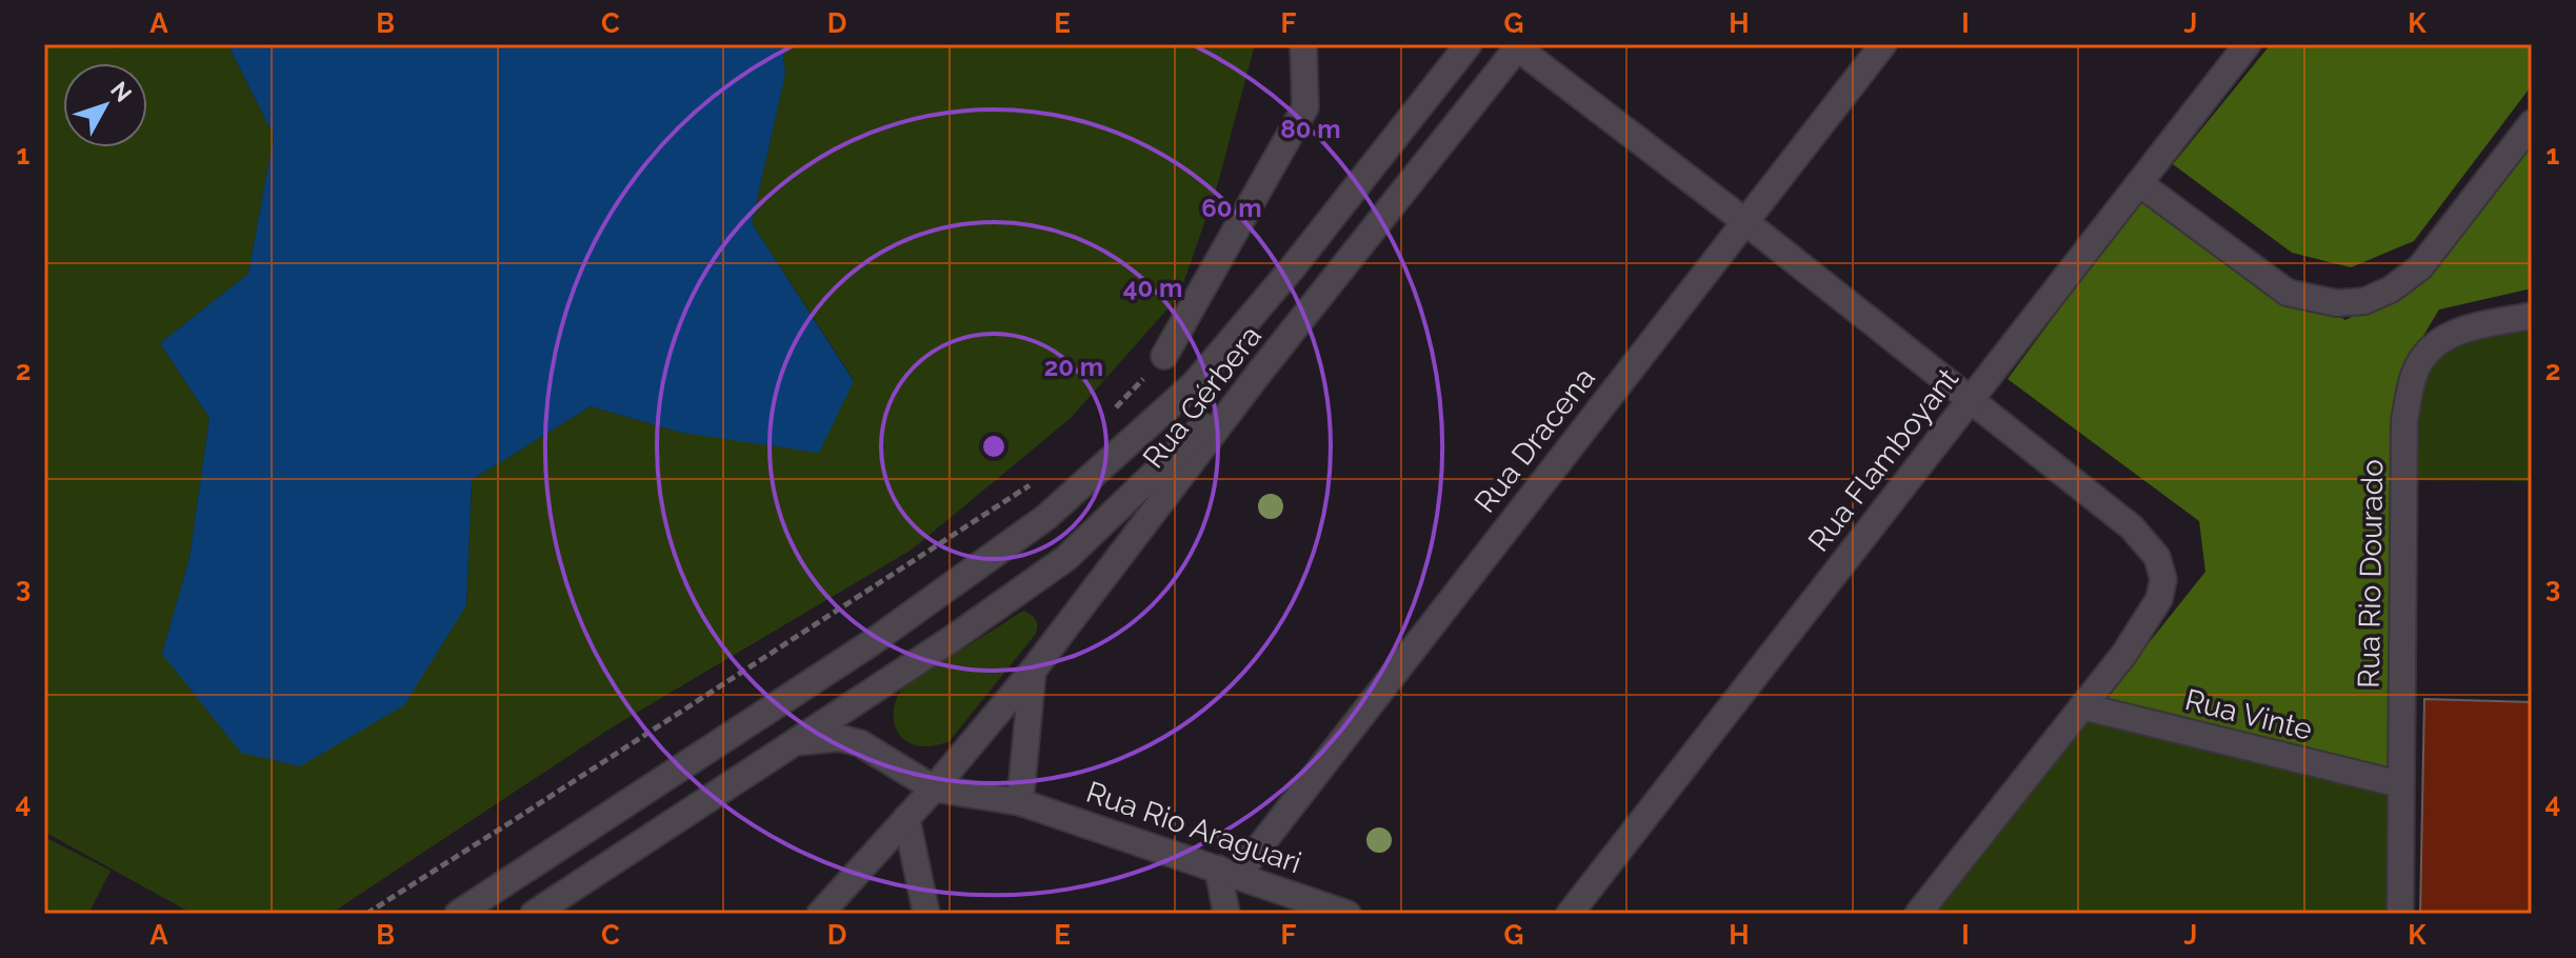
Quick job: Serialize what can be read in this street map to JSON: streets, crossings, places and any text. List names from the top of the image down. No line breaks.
{"streets":{"street":["Rua Gérbera","Rua Dracena","Rua Flamboyant","Rua Rio Dourado","Rua Vinte","Rua Rio Araguari"]},"crossings":[["Rua Gérbera","Rua Rio Araguari"],["Rua Dracena","Rua Rio Araguari"],["Rua Rio Dourado","Rua Vinte"]],"north":"top right","grid":{"columns":["A","B","C","D","E","F","G","H","I","J","K"],"rows":["1","2","3","4"]},"rings":["80 m","60 m","40 m","20 m"]}
